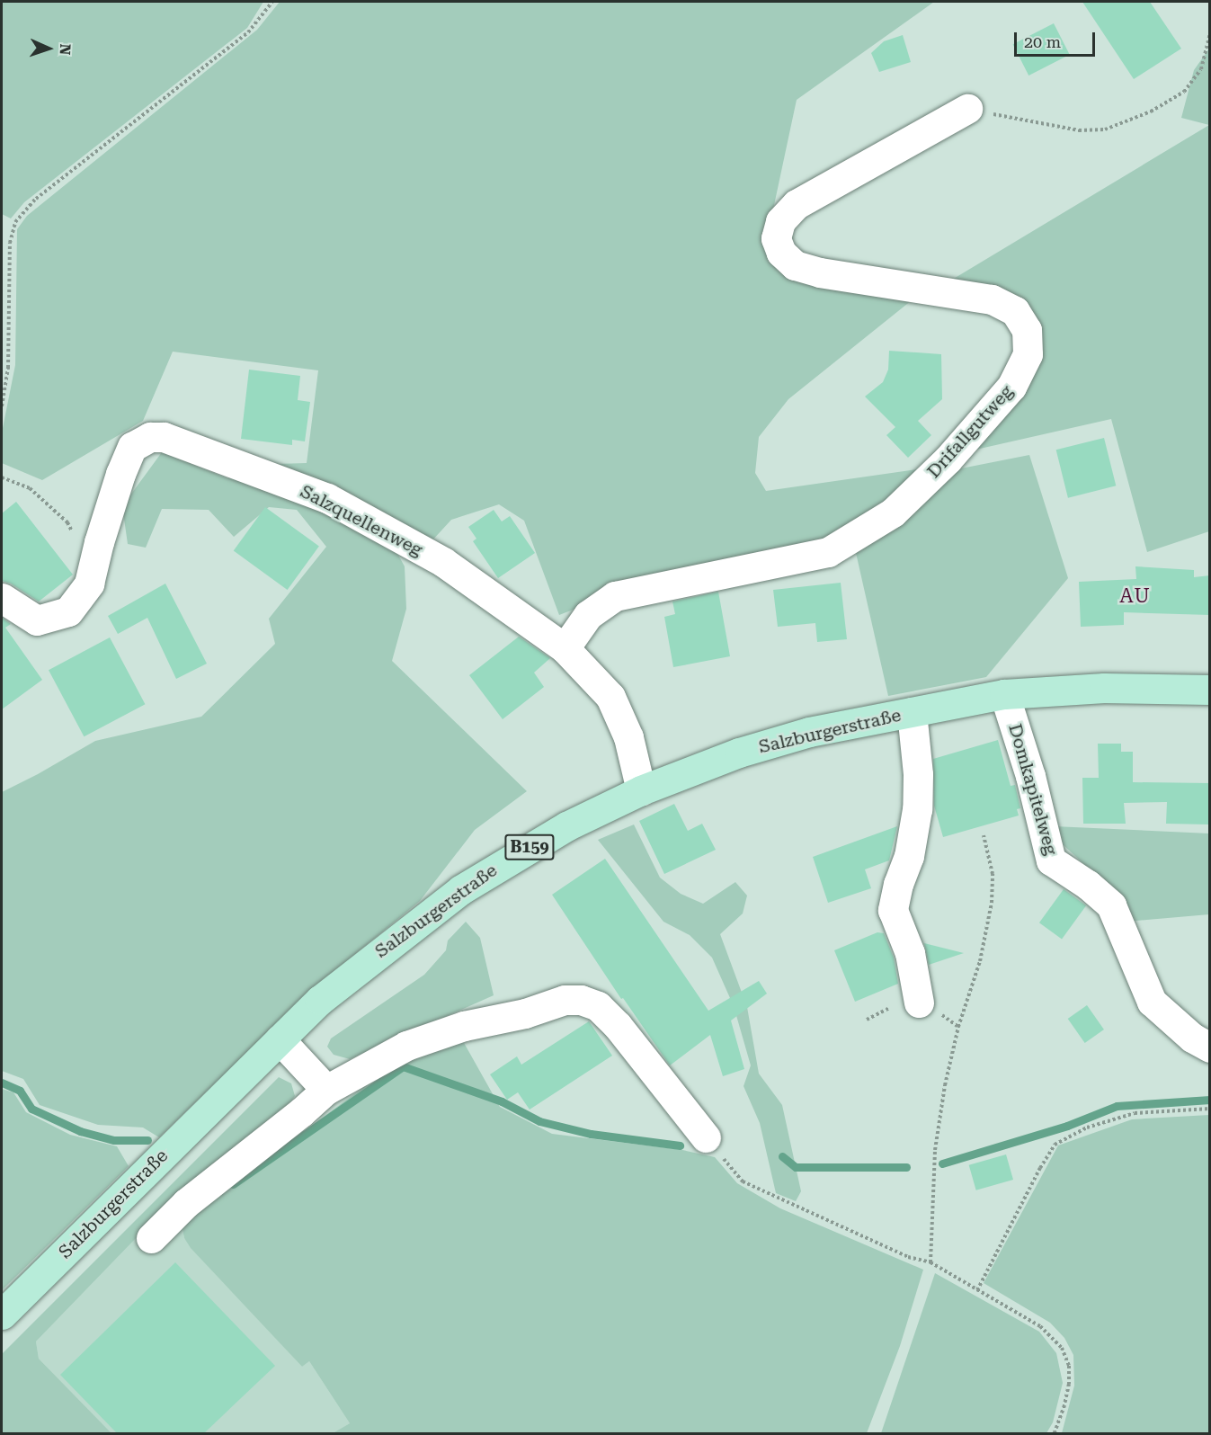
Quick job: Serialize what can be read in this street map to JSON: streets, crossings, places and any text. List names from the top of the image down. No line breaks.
{"streets":{"main road":["Salzburgerstraße","B159"],"street":["Drifallgutweg","Salzquellenweg","Domkapitelweg"]},"crossings":[["Drifallgutweg","Salzquellenweg"],["Salzquellenweg","Salzburgerstraße"],["Salzburgerstraße","Domkapitelweg"]],"districts":["AU"],"scale_bar":"20 m","north":"right"}
